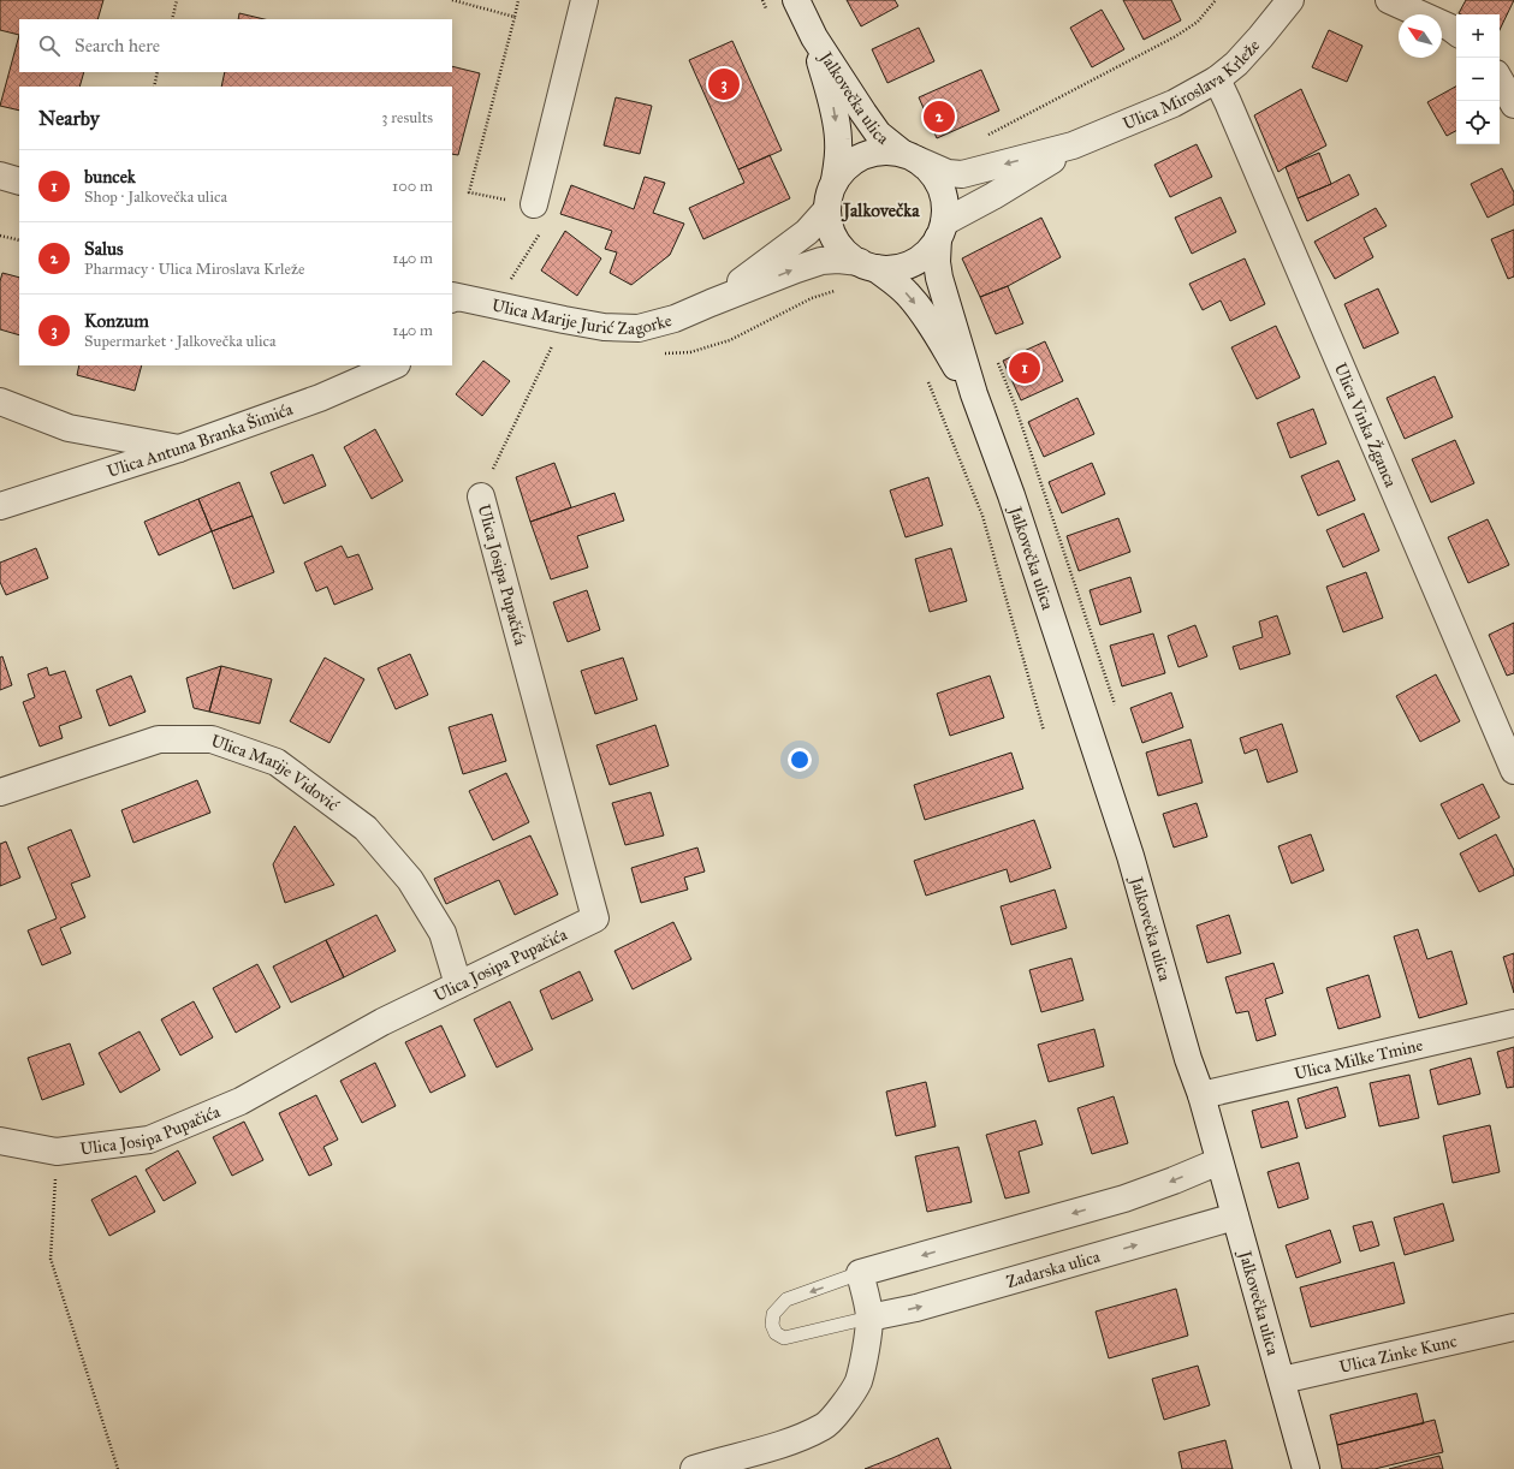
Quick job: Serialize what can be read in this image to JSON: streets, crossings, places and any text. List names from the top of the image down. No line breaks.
{"streets":{"street":["Ulica Miroslava Krleže","Jalkovečka ulica","Ulica Marije Jurić Zagorke","Ulica Vinka Žganca","Ulica Antuna Branka Šimića","Ulica Josipa Pupačića","Ulica Marije Vidović","Ulica Milke Tmine","Zadarska ulica","Ulica Zinke Kunc"]},"crossings":[["Ulica Miroslava Krleže","Jalkovečka ulica"],["Ulica Miroslava Krleže","Ulica Marije Jurić Zagorke"],["Ulica Miroslava Krleže","Ulica Vinka Žganca"],["Jalkovečka ulica","Ulica Marije Jurić Zagorke"],["Jalkovečka ulica","Ulica Milke Tmine"],["Jalkovečka ulica","Zadarska ulica"],["Jalkovečka ulica","Ulica Zinke Kunc"],["Ulica Josipa Pupačića","Ulica Marije Vidović"]],"districts":["Jalkovečka"],"north":"top left","page":{"map_buttons":["+","−"],"search":"Search here","pins":["3","2","1"],"heading":["Nearby","3 results"],"list":[{"mark":"1","name":"buncek","note":"Shop · Jalkovečka ulica","value":"100 m"},{"mark":"2","name":"Salus","note":"Pharmacy · Ulica Miroslava Krleže","value":"140 m"},{"mark":"3","name":"Konzum","note":"Supermarket · Jalkovečka ulica","value":"140 m"}]}}
